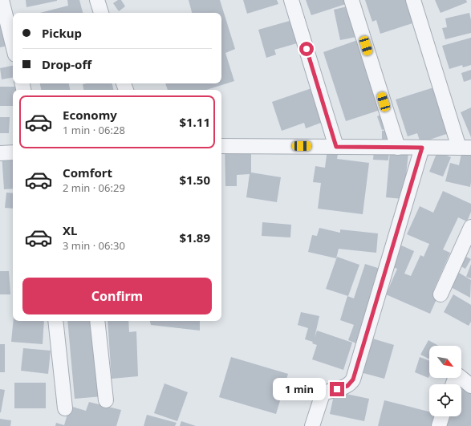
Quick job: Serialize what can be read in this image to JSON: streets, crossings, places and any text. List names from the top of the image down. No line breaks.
{"north":"bottom right","page":{"banner":["Pickup","Drop-off"],"list":[{"name":"Economy","note":"1 min · 06:28","value":"$1.11"},{"name":"Comfort","note":"2 min · 06:29","value":"$1.50"},{"name":"XL","note":"3 min · 06:30","value":"$1.89"}],"buttons":"Confirm","bubble":"1 min"}}
